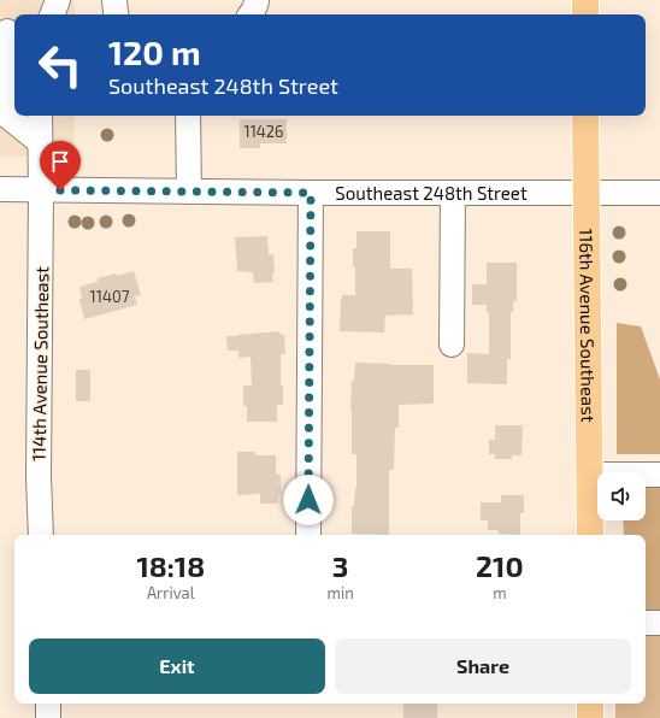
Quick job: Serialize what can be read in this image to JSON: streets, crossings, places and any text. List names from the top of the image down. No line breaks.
{"streets":{"main road":["116th Avenue Southeast"],"street":["Southeast 248th Street","114th Avenue Southeast"]},"crossings":[["Southeast 248th Street","116th Avenue Southeast"],["Southeast 248th Street","114th Avenue Southeast"]],"house_numbers":["11426","11407"],"page":{"turn":["120 m","Southeast 248th Street"],"eta":["18:18","Arrival","3","min","210","m"],"buttons":["Exit","Share"]}}
